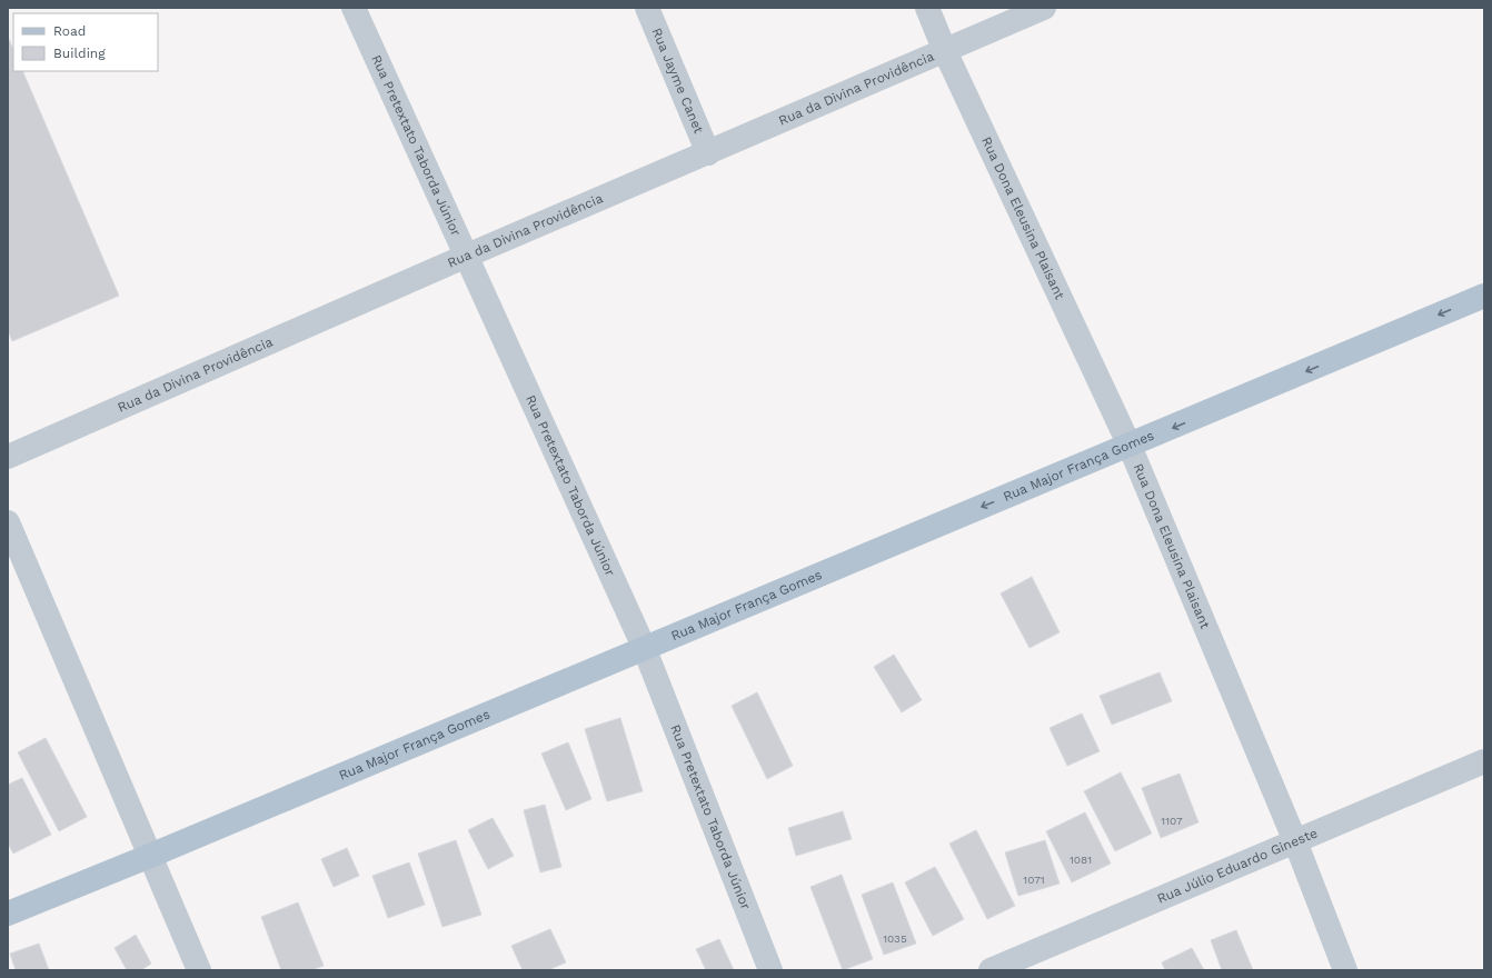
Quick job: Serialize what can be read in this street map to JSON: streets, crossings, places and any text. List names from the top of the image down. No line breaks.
{"streets":{"main road":["Rua Major França Gomes"],"street":["Rua Jayme Canet","Rua da Divina Providência","Rua Pretextato Taborda Júnior","Rua Dona Eleusina Plaisant","Rua Júlio Eduardo Gineste"]},"crossings":[["Rua Jayme Canet","Rua da Divina Providência"],["Rua da Divina Providência","Rua Pretextato Taborda Júnior"],["Rua da Divina Providência","Rua Dona Eleusina Plaisant"],["Rua Pretextato Taborda Júnior","Rua Major França Gomes"],["Rua Dona Eleusina Plaisant","Rua Major França Gomes"],["Rua Dona Eleusina Plaisant","Rua Júlio Eduardo Gineste"]],"one_way":["Rua Major França Gomes"],"house_numbers":["1107","1081","1071","1035"],"legend":["Road","Building"]}
